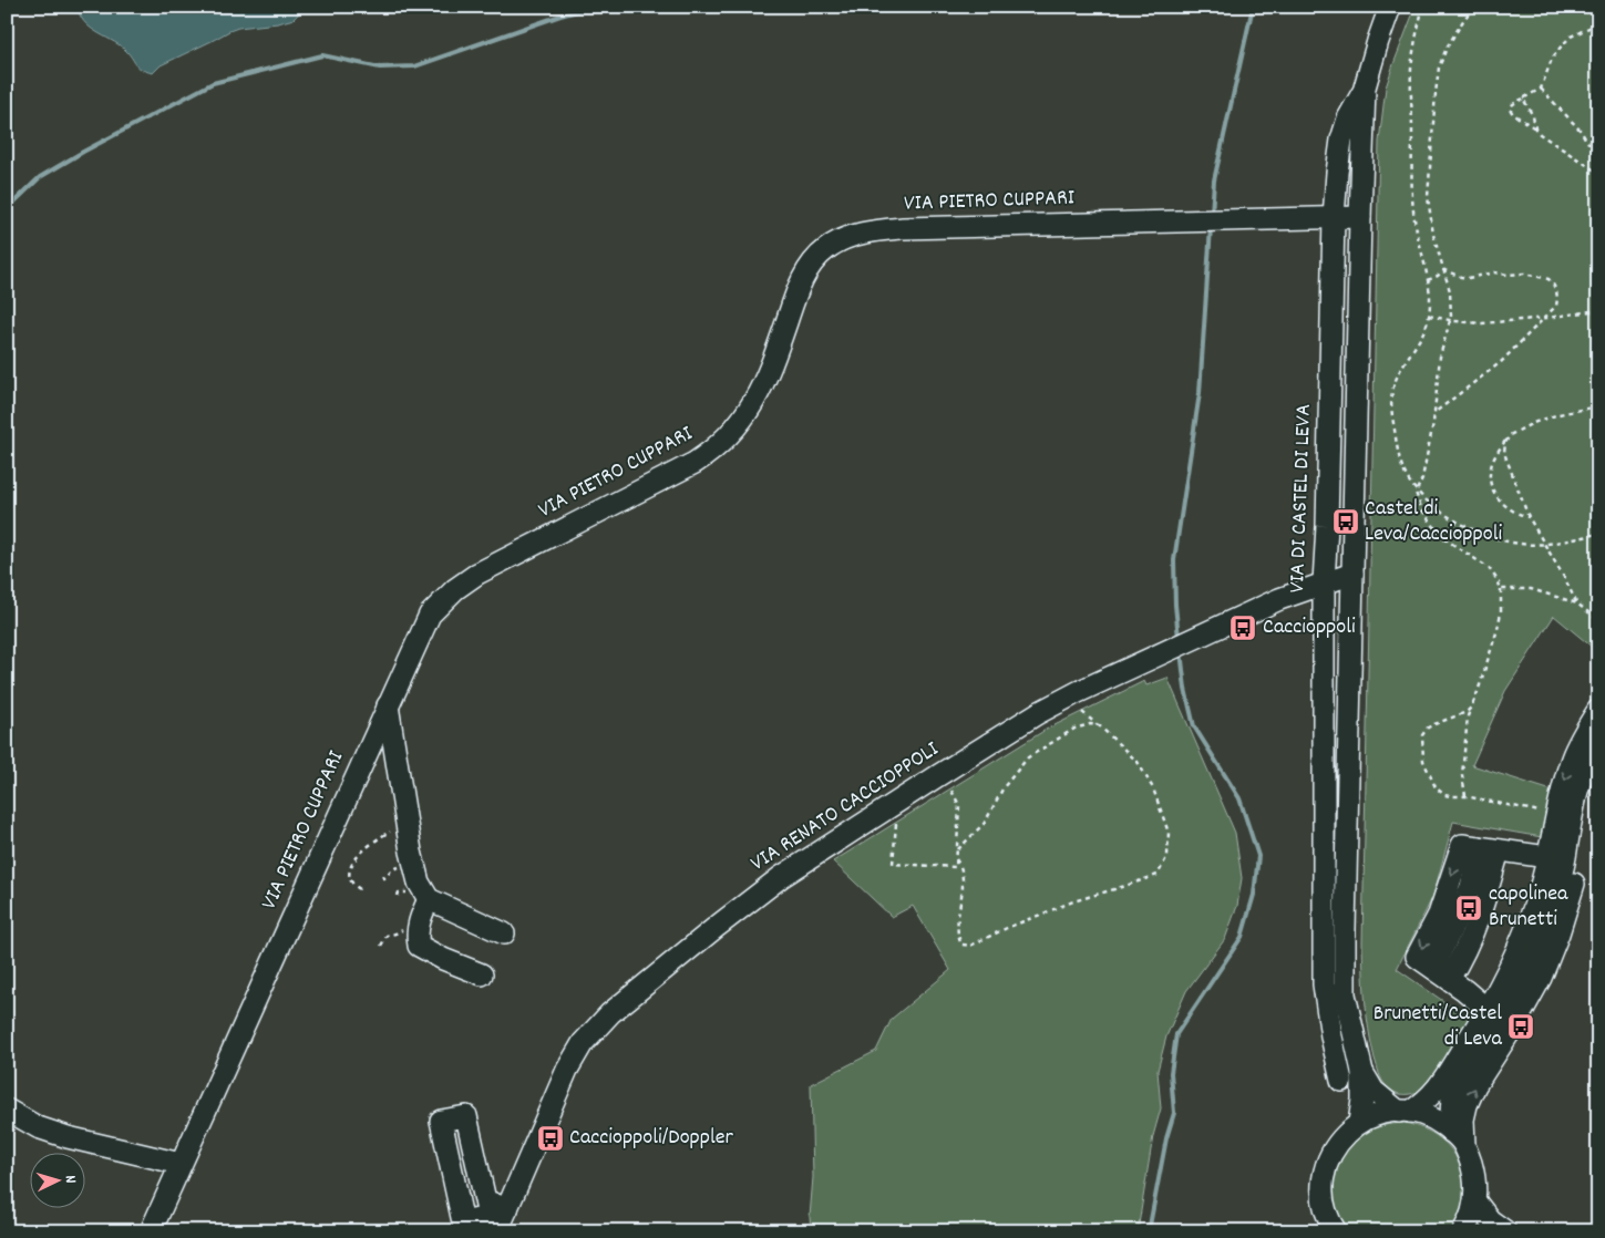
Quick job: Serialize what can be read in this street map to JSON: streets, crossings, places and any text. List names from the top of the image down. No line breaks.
{"streets":{"street":["VIA PIETRO CUPPARI","VIA DI CASTEL DI LEVA","VIA RENATO CACCIOPPOLI"]},"crossings":[["VIA PIETRO CUPPARI","VIA DI CASTEL DI LEVA"],["VIA DI CASTEL DI LEVA","VIA RENATO CACCIOPPOLI"]],"places":{"bus stop":["Castel di Leva/Caccioppoli","Caccioppoli","capolinea Brunetti","Brunetti/Castel di Leva","Caccioppoli/Doppler"]},"north":"right"}
